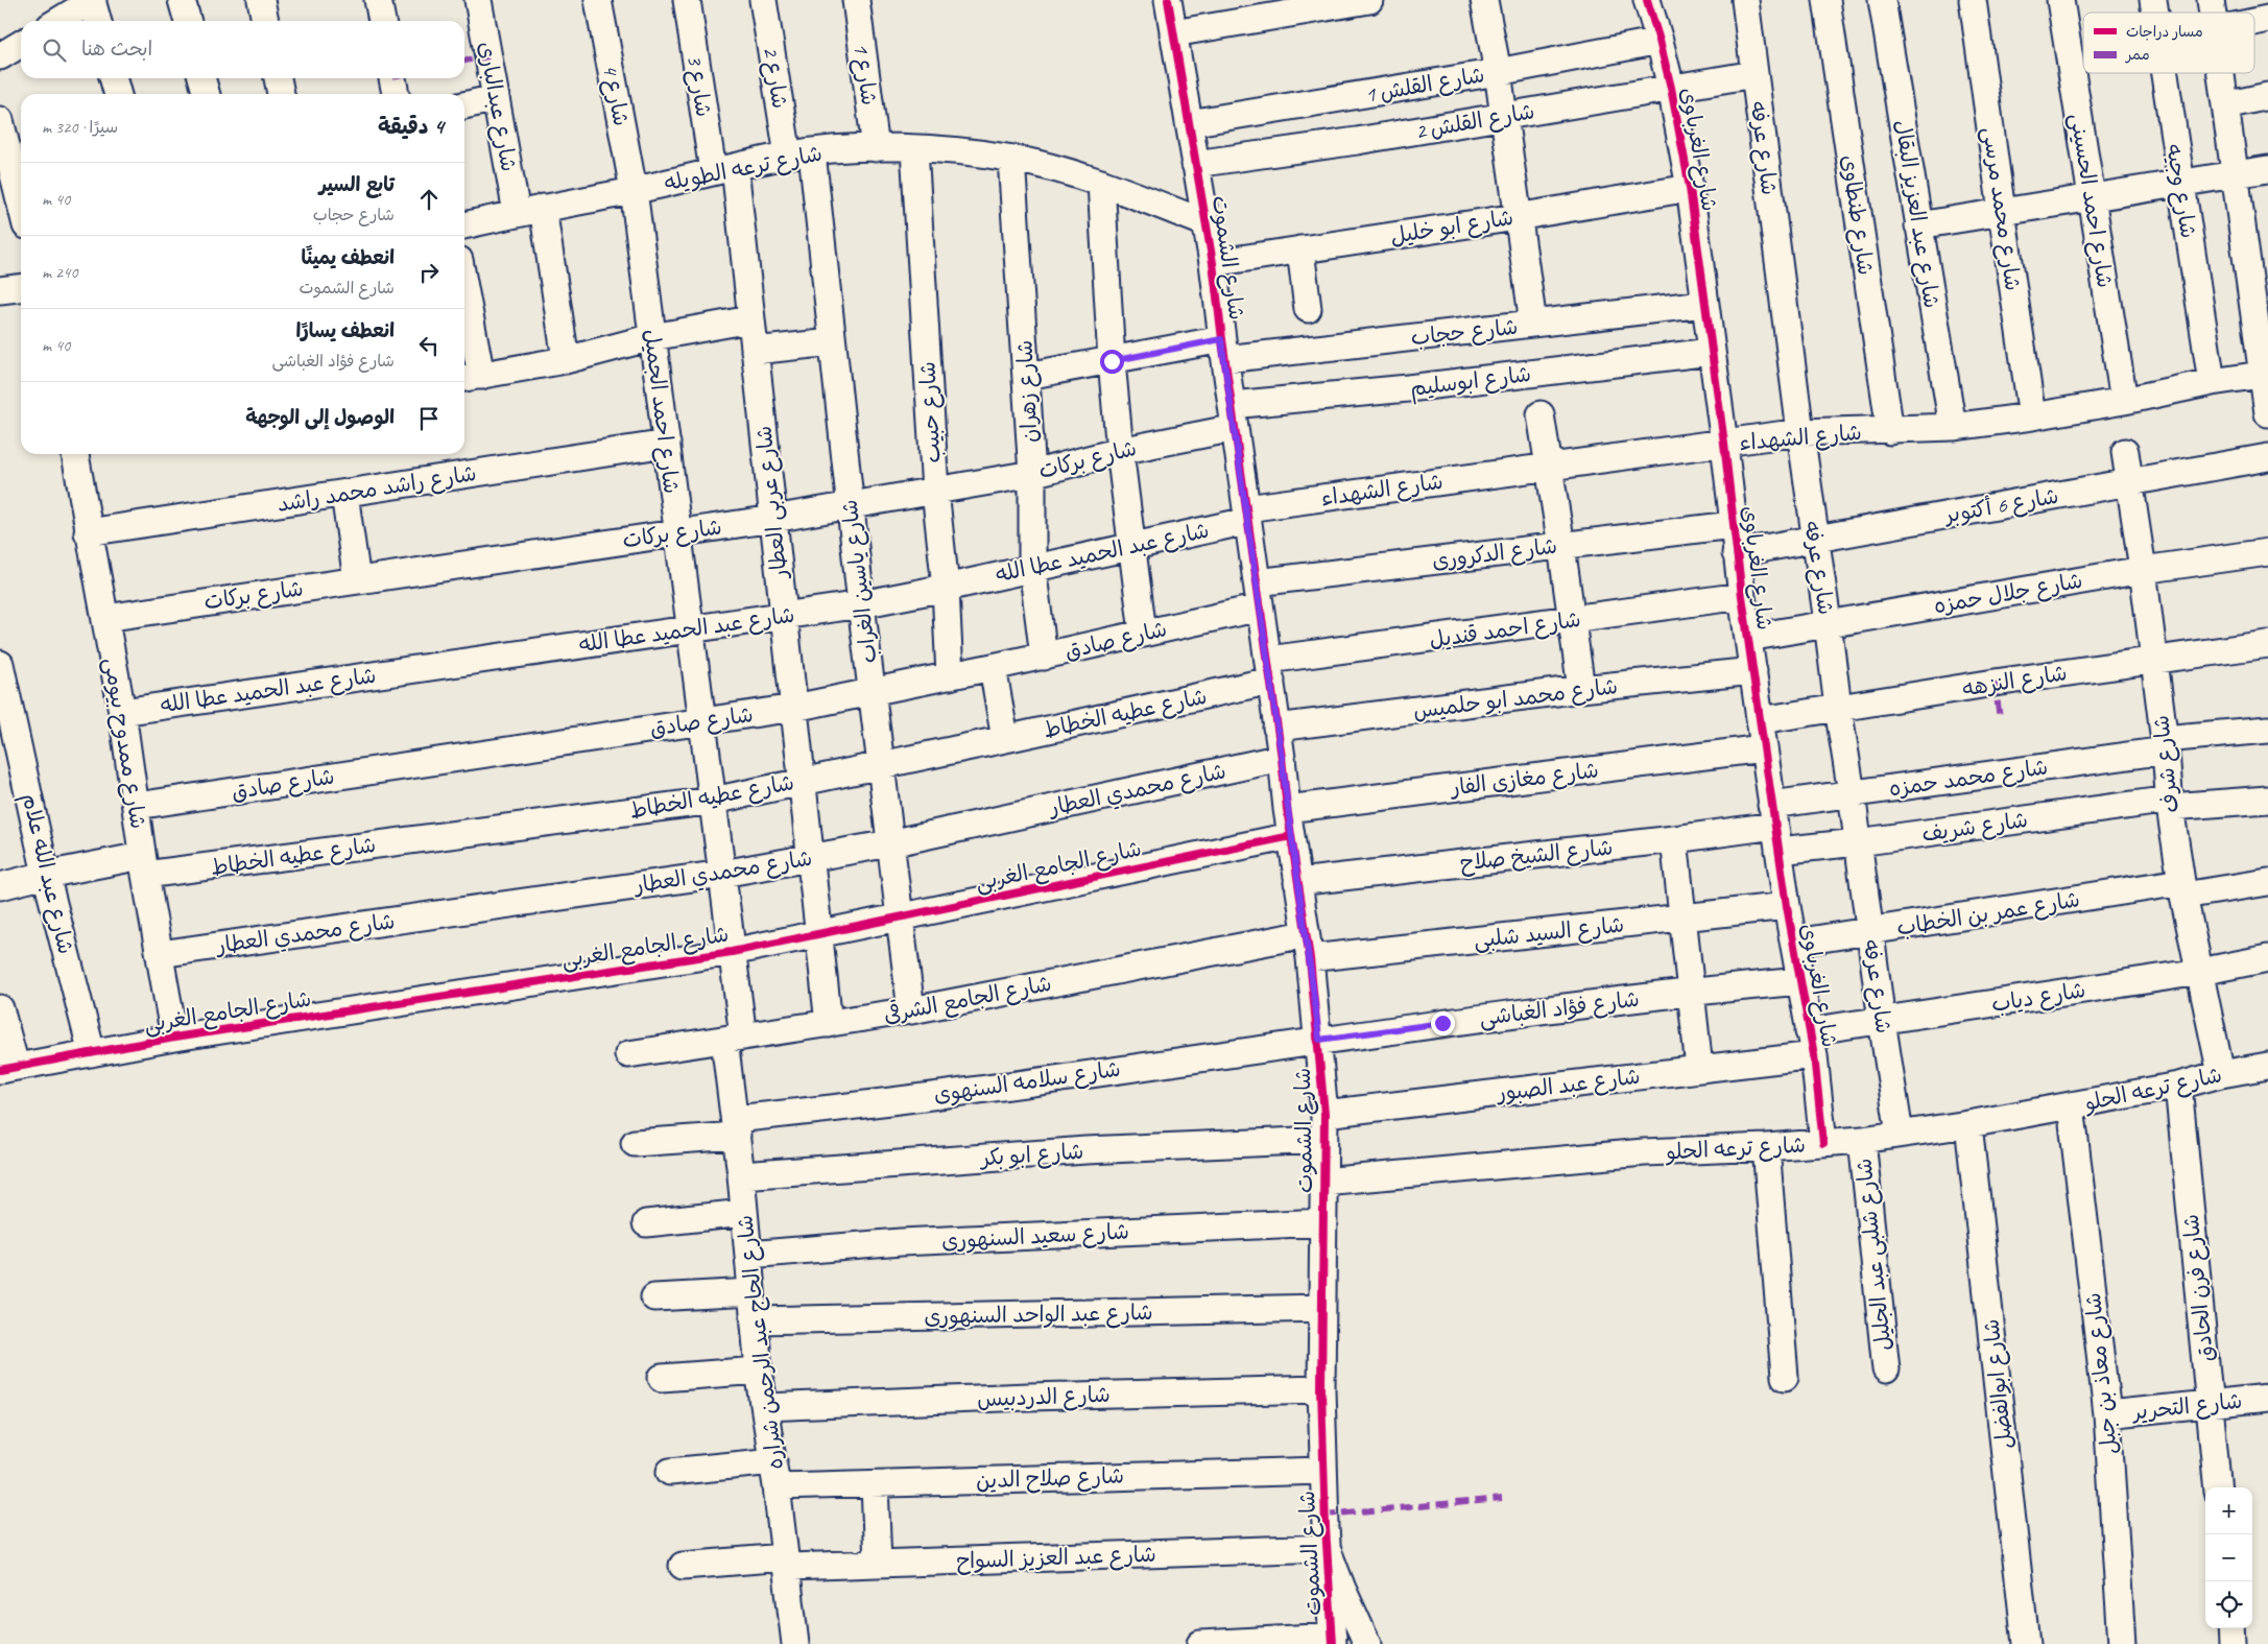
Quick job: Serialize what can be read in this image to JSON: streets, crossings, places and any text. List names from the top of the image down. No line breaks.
{"streets":{"street":["شارع 1","شارع 2","شارع القلش 1","شارع 3","شارع 4","شارع عبدالبارى","شارع القلش 2","شارع عرفه","شارع الغرباوى","شارع ترعه الطويله","شارع وجيه","شارع احمد الحسينى","شارع محمد مرسى","شارع عبد العزيز البقال","شارع طنطاوى","شارع ابو خليل","شارع الشموت","شارع حجاب","شارع ابوسليم","شارع زهران","شارع احمد الجميل","شارع حبيب","شارع الشهداء","شارع بركات","شارع راشد محمد راشد","شارع عربى العطار","شارع 6 أكتوبر","شارع عبد الحميد عطا الله","شارع الدكرورى","شارع ياسين الغراب","شارع جلال حمزه","شارع احمد قنديل","شارع صادق","شارع النزهه","شارع محمد ابو حلميس","شارع عطيه الخطاط","شارع ممدوح بيومى","شارع شرف","شارع محمد حمزه","شارع مغازى الفار","شارع محمدي العطار","شارع شريف","شارع الشيخ صلاح","شارع الجامع الغربى","شارع عبد الله علام","شارع عمر بن الخطاب","شارع السيد شلبى","شارع دياب","شارع الجامع الشرقى","شارع فؤاد الغباشى","شارع سلامه السنهوى","شارع عبد الصبور","شارع ترعه الحلو","شارع ابو بكر","شارع سعيد السنهورى","شارع شلبى عبد الجليل","شارع فرن الحادق","شارع عبد الواحد السنهورى","شارع الحاج عبد الرحمن شراره","شارع معاذ بن جبل","شارع ابوالفضل","شارع الدردبيس","شارع التحرير","شارع صلاح الدين","شارع عبد العزيز السواح"]},"crossings":[["شارع 1","شارع ترعه الطويله"],["شارع 2","شارع ترعه الطويله"],["شارع 2","شارع ياسين الغراب"],["شارع القلش 1","شارع الغرباوى"],["شارع القلش 1","شارع الشموت"],["شارع 3","شارع ترعه الطويله"],["شارع 3","شارع عربى العطار"],["شارع 4","شارع ترعه الطويله"],["شارع 4","شارع احمد الجميل"],["شارع عبدالبارى","شارع ترعه الطويله"],["شارع القلش 2","شارع عرفه"],["شارع القلش 2","شارع الغرباوى"],["شارع القلش 2","شارع الشموت"],["شارع عرفه","شارع الشهداء"],["شارع عرفه","شارع 6 أكتوبر"],["شارع عرفه","شارع جلال حمزه"],["شارع عرفه","شارع النزهه"],["شارع عرفه","شارع محمد حمزه"],["شارع عرفه","شارع شريف"],["شارع عرفه","شارع عمر بن الخطاب"],["شارع عرفه","شارع دياب"],["شارع عرفه","شارع ترعه الحلو"],["شارع الغرباوى","شارع ابو خليل"],["شارع الغرباوى","شارع حجاب"],["شارع الغرباوى","شارع ابوسليم"],["شارع الغرباوى","شارع الشهداء"],["شارع الغرباوى","شارع 6 أكتوبر"],["شارع الغرباوى","شارع الدكرورى"],["شارع الغرباوى","شارع جلال حمزه"],["شارع الغرباوى","شارع احمد قنديل"],["شارع الغرباوى","شارع النزهه"],["شارع الغرباوى","شارع محمد ابو حلميس"],["شارع الغرباوى","شارع محمد حمزه"],["شارع الغرباوى","شارع مغازى الفار"],["شارع الغرباوى","شارع شريف"],["شارع الغرباوى","شارع الشيخ صلاح"],["شارع الغرباوى","شارع عمر بن الخطاب"],["شارع الغرباوى","شارع السيد شلبى"],["شارع الغرباوى","شارع دياب"],["شارع الغرباوى","شارع فؤاد الغباشى"],["شارع الغرباوى","شارع عبد الصبور"],["شارع الغرباوى","شارع ترعه الحلو"],["شارع ترعه الطويله","شارع الشموت"],["شارع ترعه الطويله","شارع زهران"],["شارع ترعه الطويله","شارع احمد الجميل"],["شارع ترعه الطويله","شارع حبيب"],["شارع ترعه الطويله","شارع عربى العطار"],["شارع ترعه الطويله","شارع ياسين الغراب"],["شارع وجيه","شارع الشهداء"],["شارع احمد الحسينى","شارع الشهداء"],["شارع محمد مرسى","شارع الشهداء"],["شارع عبد العزيز البقال","شارع الشهداء"],["شارع طنطاوى","شارع الشهداء"],["شارع ابو خليل","شارع الشموت"],["شارع الشموت","شارع حجاب"],["شارع الشموت","شارع ابوسليم"],["شارع الشموت","شارع الشهداء"],["شارع الشموت","شارع بركات"],["شارع الشموت","شارع عبد الحميد عطا الله"],["شارع الشموت","شارع الدكرورى"],["شارع الشموت","شارع احمد قنديل"],["شارع الشموت","شارع صادق"],["شارع الشموت","شارع محمد ابو حلميس"],["شارع الشموت","شارع عطيه الخطاط"],["شارع الشموت","شارع مغازى الفار"],["شارع الشموت","شارع محمدي العطار"],["شارع الشموت","شارع الشيخ صلاح"],["شارع الشموت","شارع الجامع الغربى"],["شارع الشموت","شارع السيد شلبى"],["شارع الشموت","شارع الجامع الشرقى"],["شارع الشموت","شارع فؤاد الغباشى"],["شارع الشموت","شارع سلامه السنهوى"],["شارع الشموت","شارع عبد الصبور"],["شارع الشموت","شارع ترعه الحلو"],["شارع الشموت","شارع ابو بكر"],["شارع الشموت","شارع سعيد السنهورى"],["شارع الشموت","شارع عبد الواحد السنهورى"],["شارع الشموت","شارع الدردبيس"],["شارع الشموت","شارع صلاح الدين"],["شارع الشموت","شارع عبد العزيز السواح"],["شارع حجاب","شارع زهران"],["شارع ابوسليم","شارع بركات"],["شارع زهران","شارع بركات"],["شارع زهران","شارع عبد الحميد عطا الله"],["شارع زهران","شارع صادق"],["شارع احمد الجميل","شارع بركات"],["شارع احمد الجميل","شارع راشد محمد راشد"],["شارع احمد الجميل","شارع عبد الحميد عطا الله"],["شارع احمد الجميل","شارع صادق"],["شارع احمد الجميل","شارع عطيه الخطاط"],["شارع احمد الجميل","شارع محمدي العطار"],["شارع احمد الجميل","شارع الجامع الغربى"],["شارع احمد الجميل","شارع الجامع الشرقى"],["شارع احمد الجميل","شارع الحاج عبد الرحمن شراره"],["شارع حبيب","شارع بركات"],["شارع حبيب","شارع عبد الحميد عطا الله"],["شارع حبيب","شارع صادق"],["شارع الشهداء","شارع عبد الحميد عطا الله"],["شارع بركات","شارع عربى العطار"],["شارع بركات","شارع ياسين الغراب"],["شارع بركات","شارع ممدوح بيومى"],["شارع راشد محمد راشد","شارع ممدوح بيومى"],["شارع عربى العطار","شارع عبد الحميد عطا الله"],["شارع عربى العطار","شارع صادق"],["شارع عربى العطار","شارع عطيه الخطاط"],["شارع عربى العطار","شارع محمدي العطار"],["شارع عربى العطار","شارع الجامع الغربى"],["شارع عربى العطار","شارع الجامع الشرقى"],["شارع 6 أكتوبر","شارع شرف"],["شارع عبد الحميد عطا الله","شارع ياسين الغراب"],["شارع عبد الحميد عطا الله","شارع ممدوح بيومى"],["شارع ياسين الغراب","شارع صادق"],["شارع ياسين الغراب","شارع عطيه الخطاط"],["شارع ياسين الغراب","شارع محمدي العطار"],["شارع ياسين الغراب","شارع الجامع الغربى"],["شارع ياسين الغراب","شارع الجامع الشرقى"],["شارع جلال حمزه","شارع شرف"],["شارع احمد قنديل","شارع عطيه الخطاط"],["شارع صادق","شارع ممدوح بيومى"],["شارع النزهه","شارع شرف"],["شارع عطيه الخطاط","شارع ممدوح بيومى"],["شارع عطيه الخطاط","شارع عبد الله علام"],["شارع ممدوح بيومى","شارع محمدي العطار"],["شارع ممدوح بيومى","شارع الجامع الغربى"],["شارع شرف","شارع محمد حمزه"],["شارع شرف","شارع شريف"],["شارع شرف","شارع عمر بن الخطاب"],["شارع شرف","شارع دياب"],["شارع شرف","شارع ترعه الحلو"],["شارع محمد حمزه","شارع الشيخ صلاح"],["شارع الجامع الغربى","شارع عبد الله علام"],["شارع السيد شلبى","شارع الجامع الشرقى"],["شارع دياب","شارع عبد الصبور"],["شارع الجامع الشرقى","شارع الحاج عبد الرحمن شراره"],["شارع فؤاد الغباشى","شارع سلامه السنهوى"],["شارع سلامه السنهوى","شارع الحاج عبد الرحمن شراره"],["شارع ترعه الحلو","شارع شلبى عبد الجليل"],["شارع ترعه الحلو","شارع فرن الحادق"],["شارع ترعه الحلو","شارع معاذ بن جبل"],["شارع ترعه الحلو","شارع ابوالفضل"],["شارع ابو بكر","شارع الحاج عبد الرحمن شراره"],["شارع سعيد السنهورى","شارع الحاج عبد الرحمن شراره"],["شارع فرن الحادق","شارع التحرير"],["شارع عبد الواحد السنهورى","شارع الحاج عبد الرحمن شراره"],["شارع الحاج عبد الرحمن شراره","شارع الدردبيس"],["شارع الحاج عبد الرحمن شراره","شارع صلاح الدين"],["شارع الحاج عبد الرحمن شراره","شارع عبد العزيز السواح"],["شارع معاذ بن جبل","شارع التحرير"]],"legend":["مسار دراجات","ممر"],"page":{"search":"ابحث هنا","heading":["4 دقيقة","سيرًا · 320 m"],"list":[["تابع السير","شارع حجاب","40 m"],["انعطف يمينًا","شارع الشموت","240 m"],["انعطف يسارًا","شارع فؤاد الغباشى","40 m"],"الوصول إلى الوجهة"],"map_buttons":["+","−"]}}
